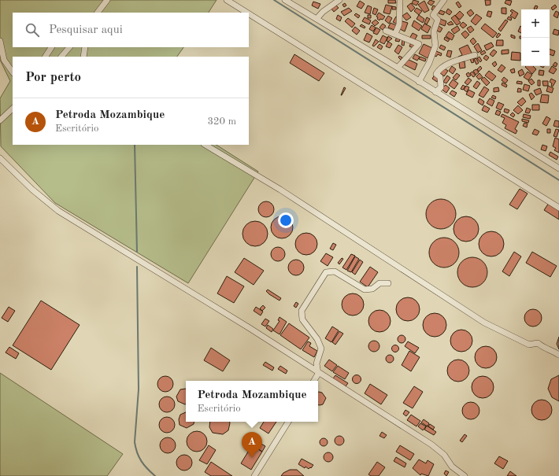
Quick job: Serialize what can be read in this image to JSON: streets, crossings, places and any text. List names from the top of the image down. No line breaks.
{"page":{"map_buttons":["+","−"],"search":"Pesquisar aqui","heading":"Por perto","list":[{"mark":"A","name":"Petroda Mozambique","note":"Escritório","value":"320 m"}],"popup":["Petroda Mozambique","Escritório"],"pins":"A"}}
